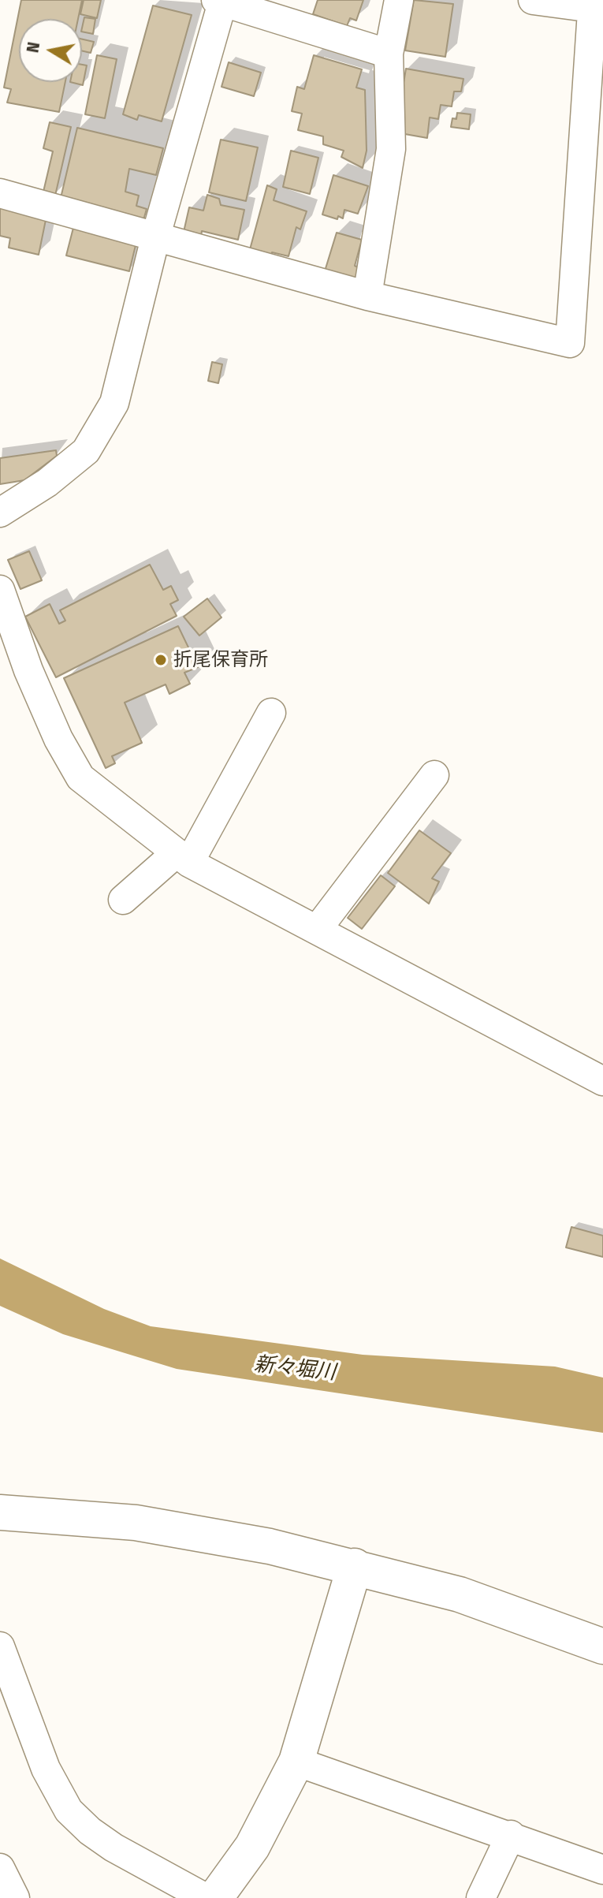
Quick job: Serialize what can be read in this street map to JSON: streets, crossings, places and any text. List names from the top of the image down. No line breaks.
{"water":["新々堀川"],"places":["折尾保育所"],"north":"left"}
